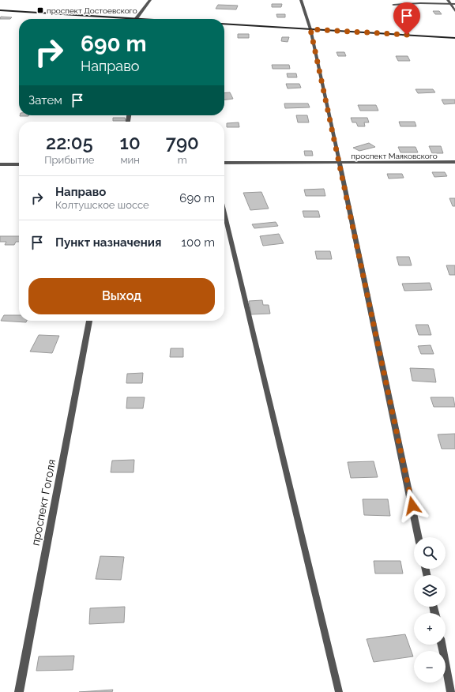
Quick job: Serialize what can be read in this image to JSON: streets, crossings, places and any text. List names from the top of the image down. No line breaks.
{"streets":{"street":["проспект Маяковского","проспект Гоголя"]},"places":{"transit":["проспект Достоевского"]},"page":{"turn":["690 m","Направо"],"then":"Затем","eta":["22:05","Прибытие","10","мин","790","m"],"list":[{"name":"Направо","note":"Колтушское шоссе","value":"690 m"},{"name":"Пункт назначения","value":"100 m"}],"buttons":"Выход","map_buttons":["+","−"]}}
